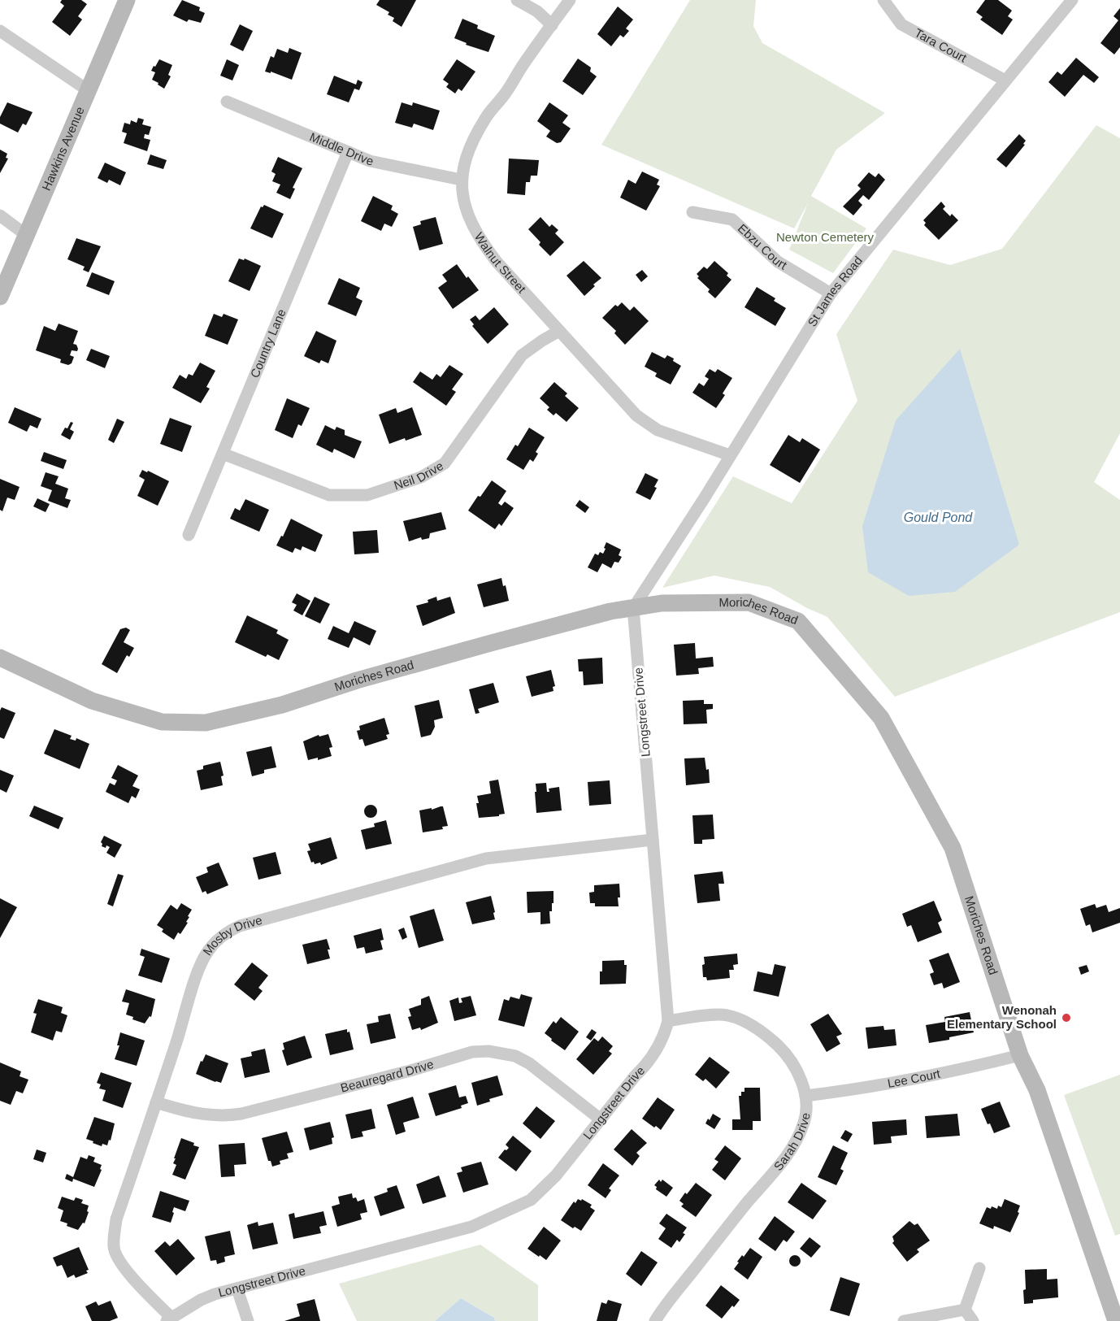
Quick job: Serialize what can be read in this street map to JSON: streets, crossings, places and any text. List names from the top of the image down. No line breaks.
{"streets":{"street":["Tara Court","Middle Drive","Hawkins Avenue","Ebzu Court","Walnut Street","St James Road","Country Lane","Neil Drive","Moriches Road","Longstreet Drive","Mosby Drive","Beauregard Drive","Lee Court","Sarah Drive"]},"crossings":[["Tara Court","St James Road"],["Middle Drive","Walnut Street"],["Middle Drive","Country Lane"],["Ebzu Court","St James Road"],["Walnut Street","St James Road"],["Walnut Street","Neil Drive"],["St James Road","Moriches Road"],["St James Road","Longstreet Drive"],["Country Lane","Neil Drive"],["Moriches Road","Longstreet Drive"],["Moriches Road","Lee Court"],["Longstreet Drive","Mosby Drive"],["Longstreet Drive","Beauregard Drive"],["Longstreet Drive","Sarah Drive"],["Mosby Drive","Beauregard Drive"],["Lee Court","Sarah Drive"]],"water":["Gould Pond"],"parks":["Newton Cemetery"],"places":["Wenonah Elementary School"]}
